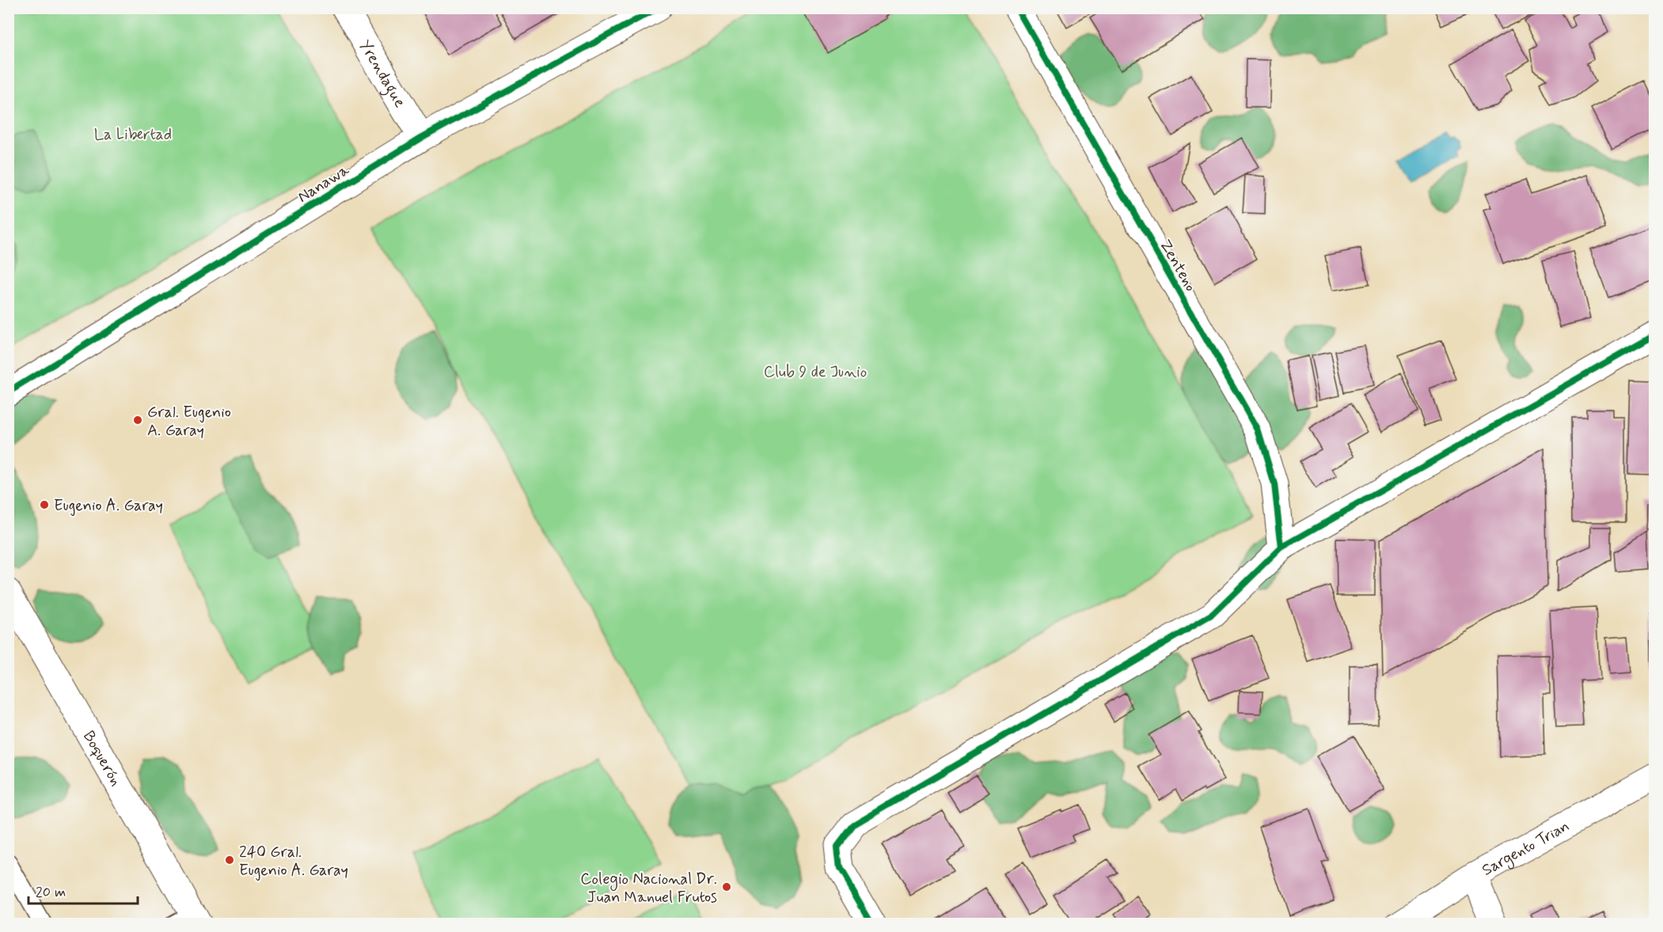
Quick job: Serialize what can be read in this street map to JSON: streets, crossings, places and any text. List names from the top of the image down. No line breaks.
{"streets":{"street":["Yrendague","Nanawa","Zenteno","Boquerón","Sargento Trian"]},"crossings":[["Yrendague","Nanawa"]],"parks":["La Libertad","Club 9 de Junio"],"places":["Gral. Eugenio A. Garay","Eugenio A. Garay","240 Gral. Eugenio A. Garay","Colegio Nacional Dr. Juan Manuel Frutos"],"scale_bar":"20 m"}
